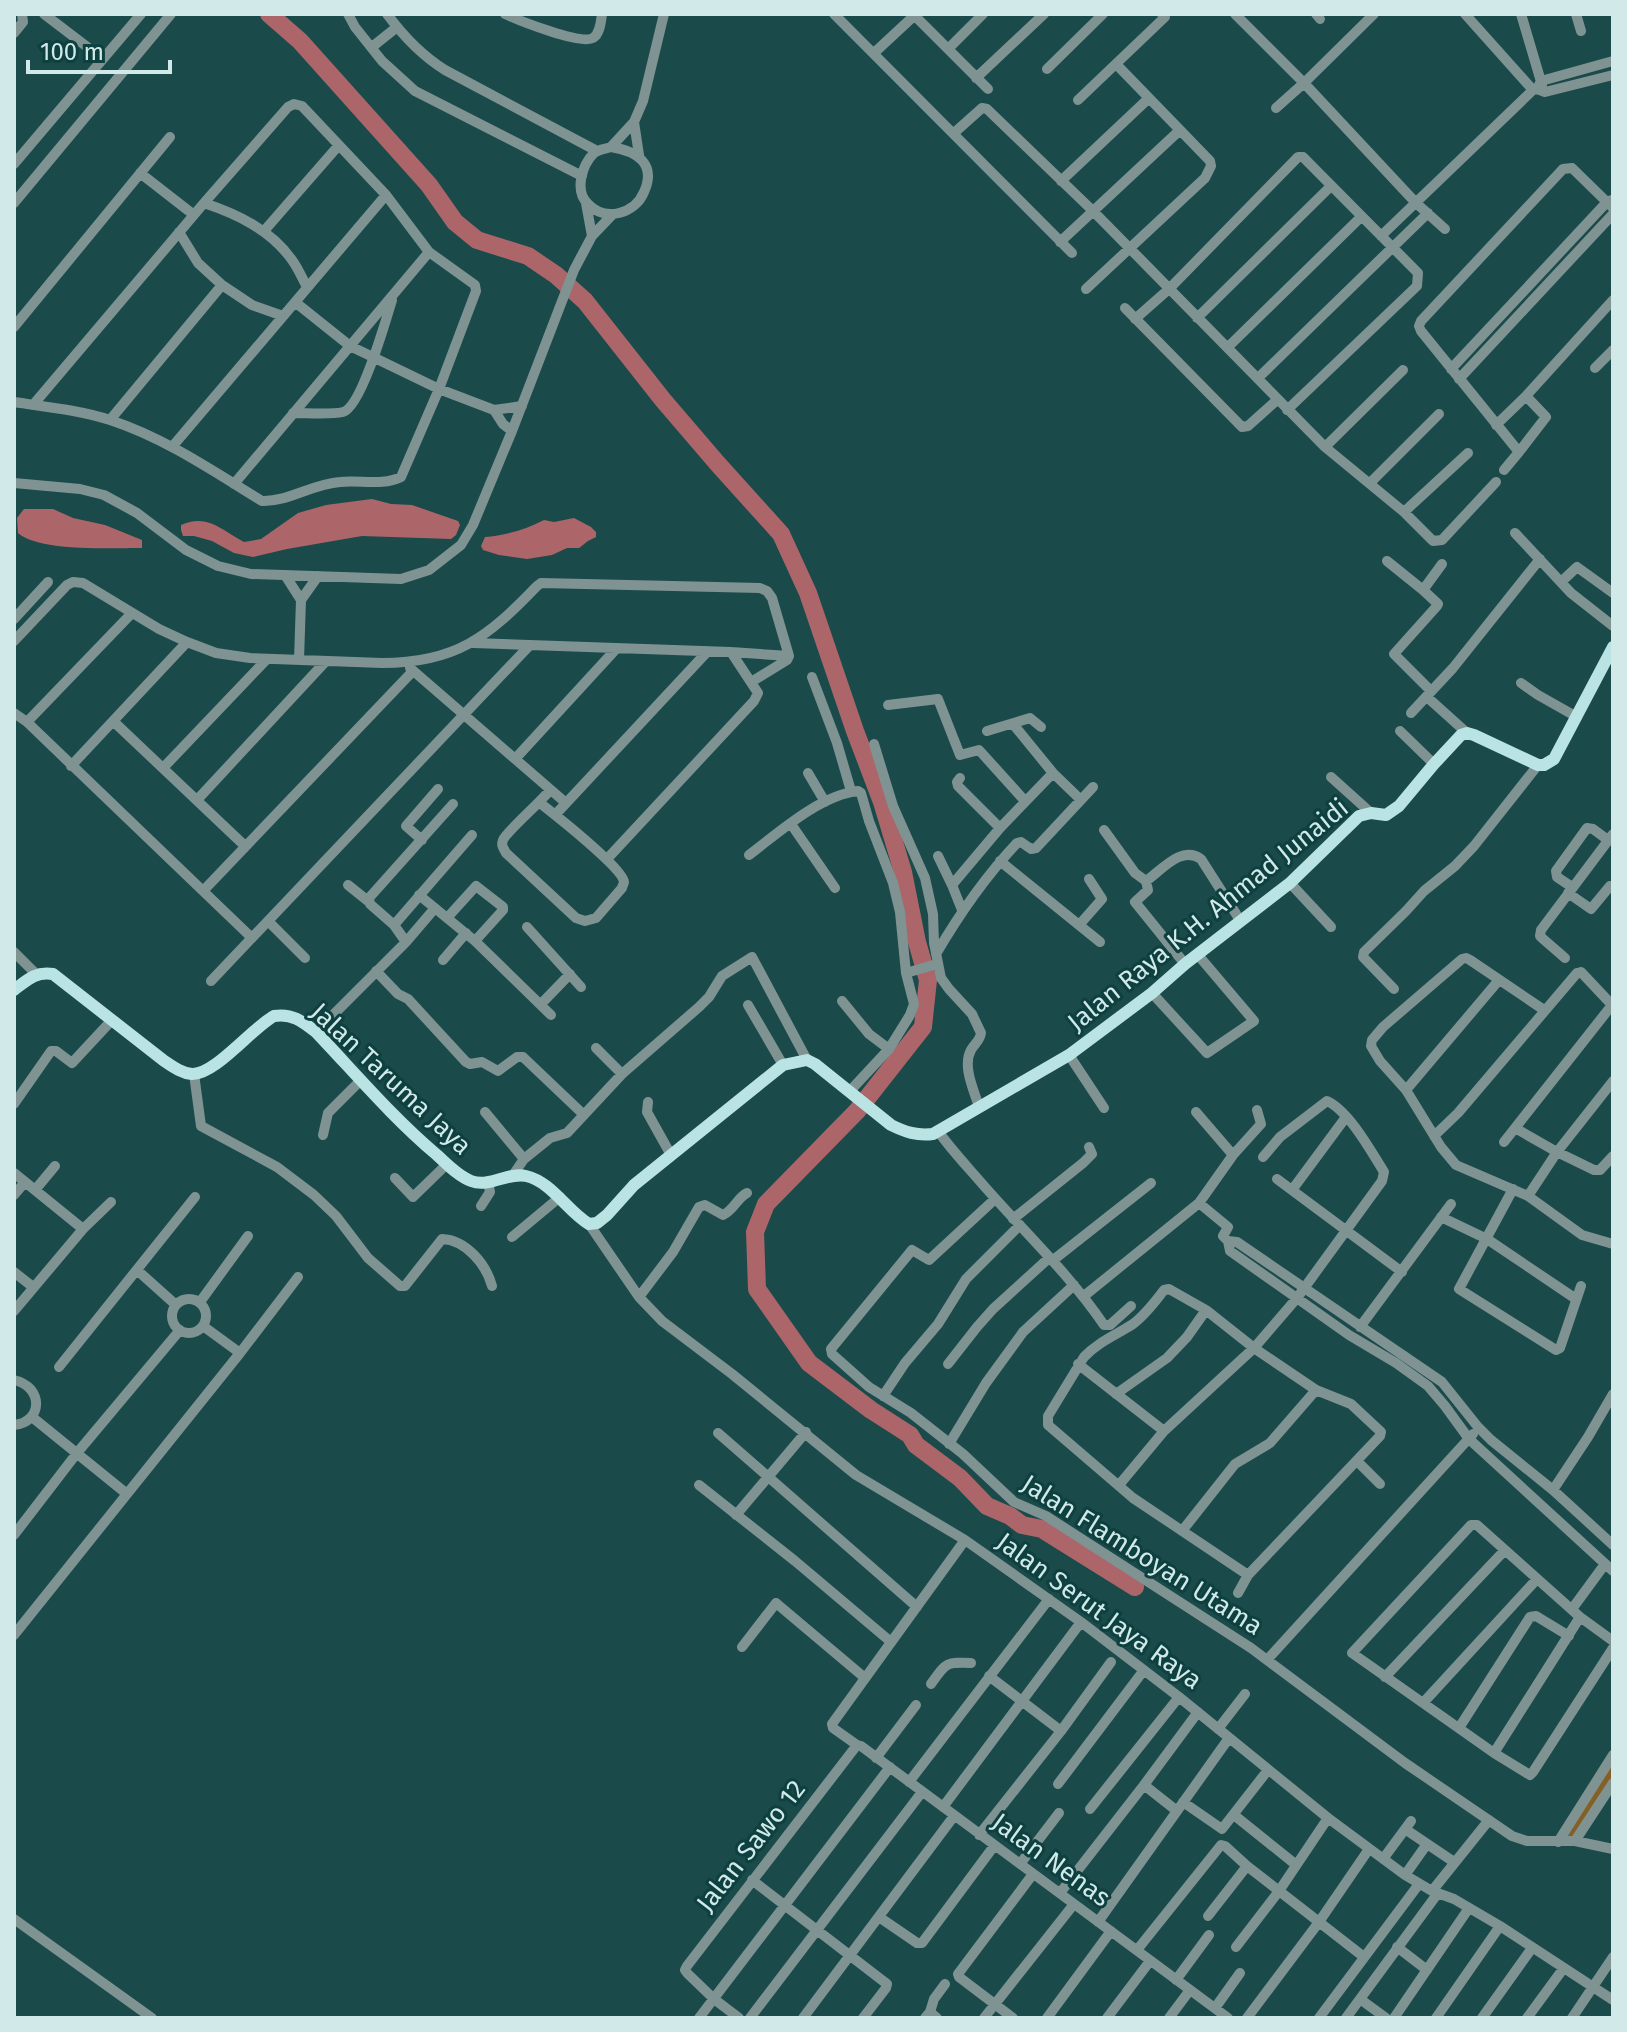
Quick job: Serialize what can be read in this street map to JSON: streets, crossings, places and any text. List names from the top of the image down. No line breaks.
{"streets":{"main road":["Jalan Raya K.H. Ahmad Junaidi","Jalan Taruma Jaya"],"street":["Jalan Flamboyan Utama","Jalan Serut Jaya Raya","Jalan Sawo 12","Jalan Nenas"]},"crossings":[["Jalan Sawo 12","Jalan Nenas"]],"scale_bar":"100 m"}
